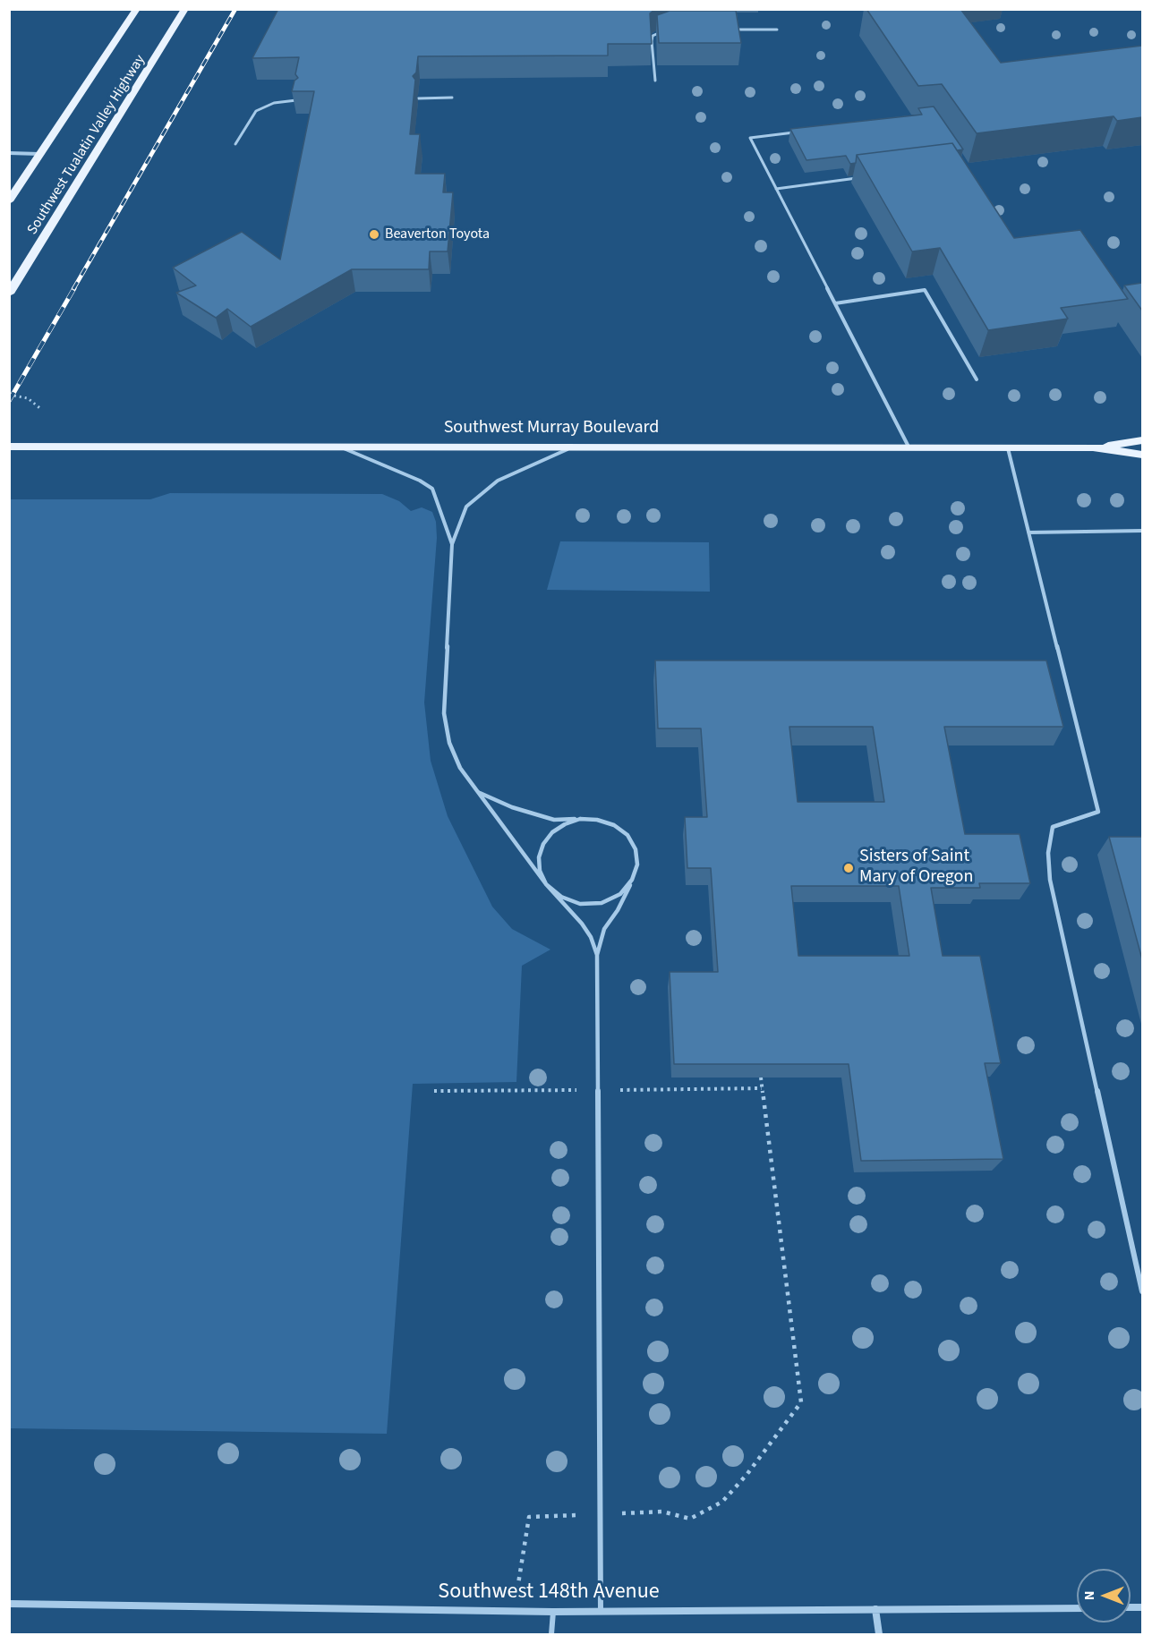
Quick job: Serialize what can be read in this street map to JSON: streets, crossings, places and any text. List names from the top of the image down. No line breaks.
{"streets":{"main road":["Southwest Tualatin Valley Highway","Southwest Murray Boulevard"],"street":["Southwest 148th Avenue"]},"places":["Beaverton Toyota","Sisters of Saint Mary of Oregon"],"north":"left"}
